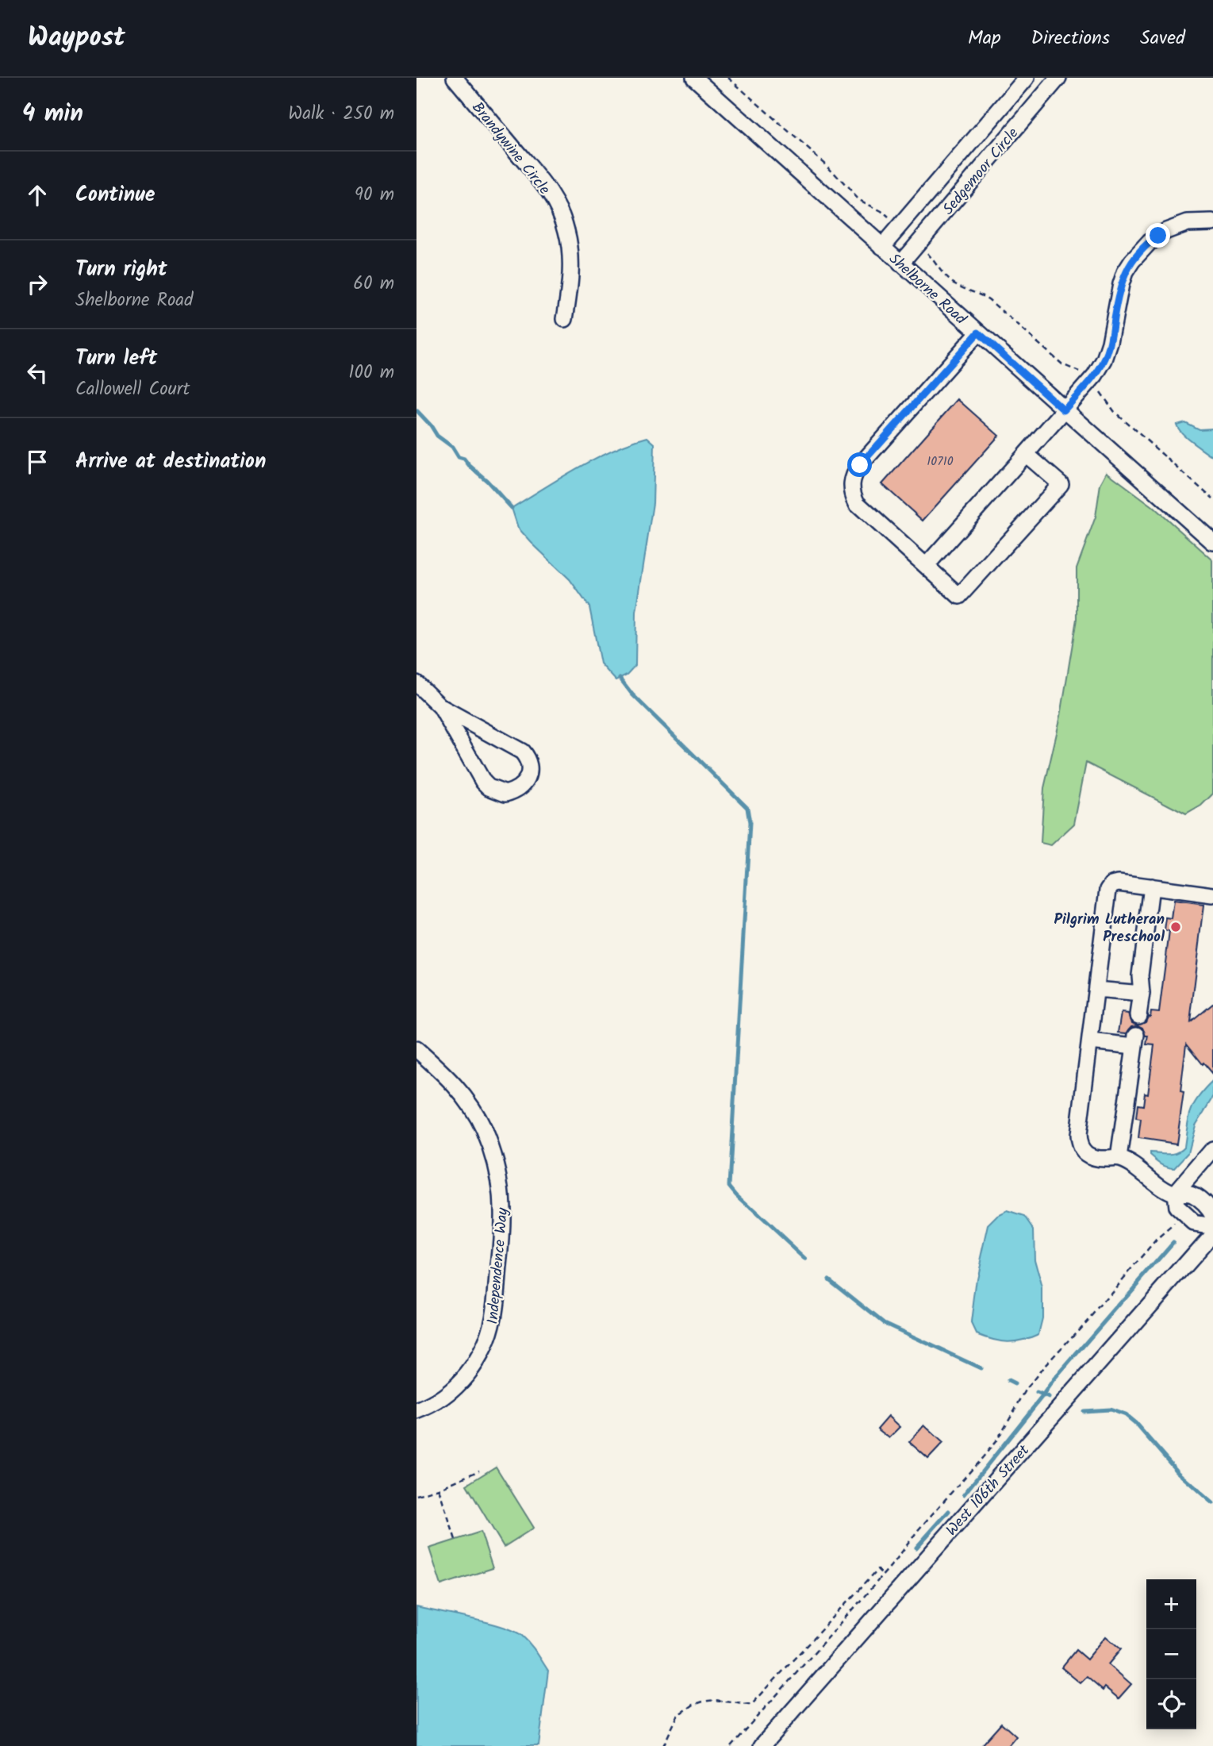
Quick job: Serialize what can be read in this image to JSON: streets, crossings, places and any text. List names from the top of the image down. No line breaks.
{"streets":{"street":["Brandywine Circle","Sedgemoor Circle","Shelborne Road","Independence Way","West 106th Street"]},"crossings":[["Sedgemoor Circle","Shelborne Road"]],"places":["Pilgrim Lutheran Preschool"],"house_numbers":["10710"],"page":{"header":"Waypost","nav":["Map","Directions","Saved"],"heading":["4 min","Walk · 250 m"],"list":[["Continue","90 m"],["Turn right","Shelborne Road","60 m"],["Turn left","Callowell Court","100 m"],"Arrive at destination"],"map_buttons":["+","−"]}}
